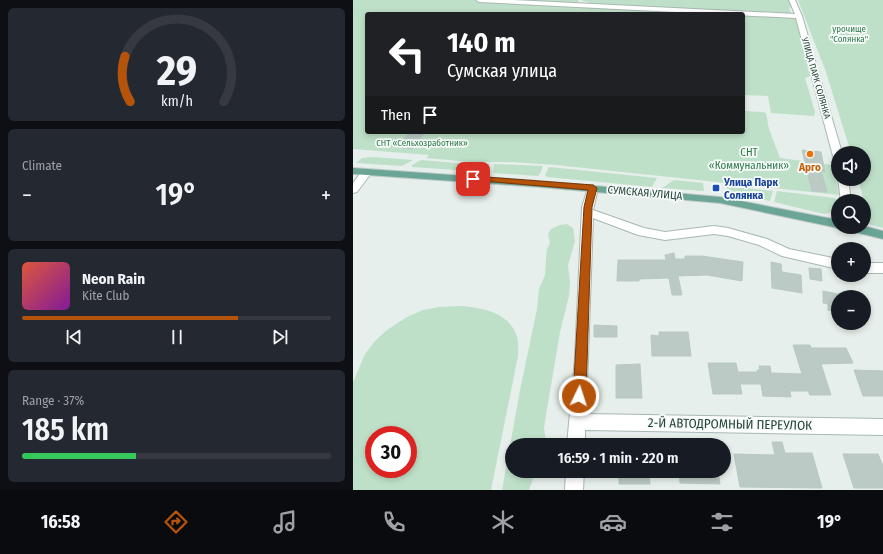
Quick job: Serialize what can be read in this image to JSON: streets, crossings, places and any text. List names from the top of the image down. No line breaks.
{"streets":{"main road":["СУМСКАЯ УЛИЦА"],"street":["УЛИЦА ПАРК СОЛЯНКА","2-Й АВТОДРОМНЫЙ ПЕРЕУЛОК"]},"parks":["урочище \"Солянка\"","СНТ «Сельхозработник»","СНТ «Коммунальник»"],"places":{"other":["Арго"],"transit":["Улица Парк Солянка"]},"page":{"turn":["140 m","Сумская улица"],"then":"Then","tile":["Climate",["Range · 37%","185 km"]],"map_buttons":["+","−"],"heat":["−","19°","+"],"song":["Neon Rain","Kite Club"],"limit":"30","trip":"16:59 · 1 min · 220 m","tabs":["16:58","19°"],"gauge":["29","km/h"]}}
